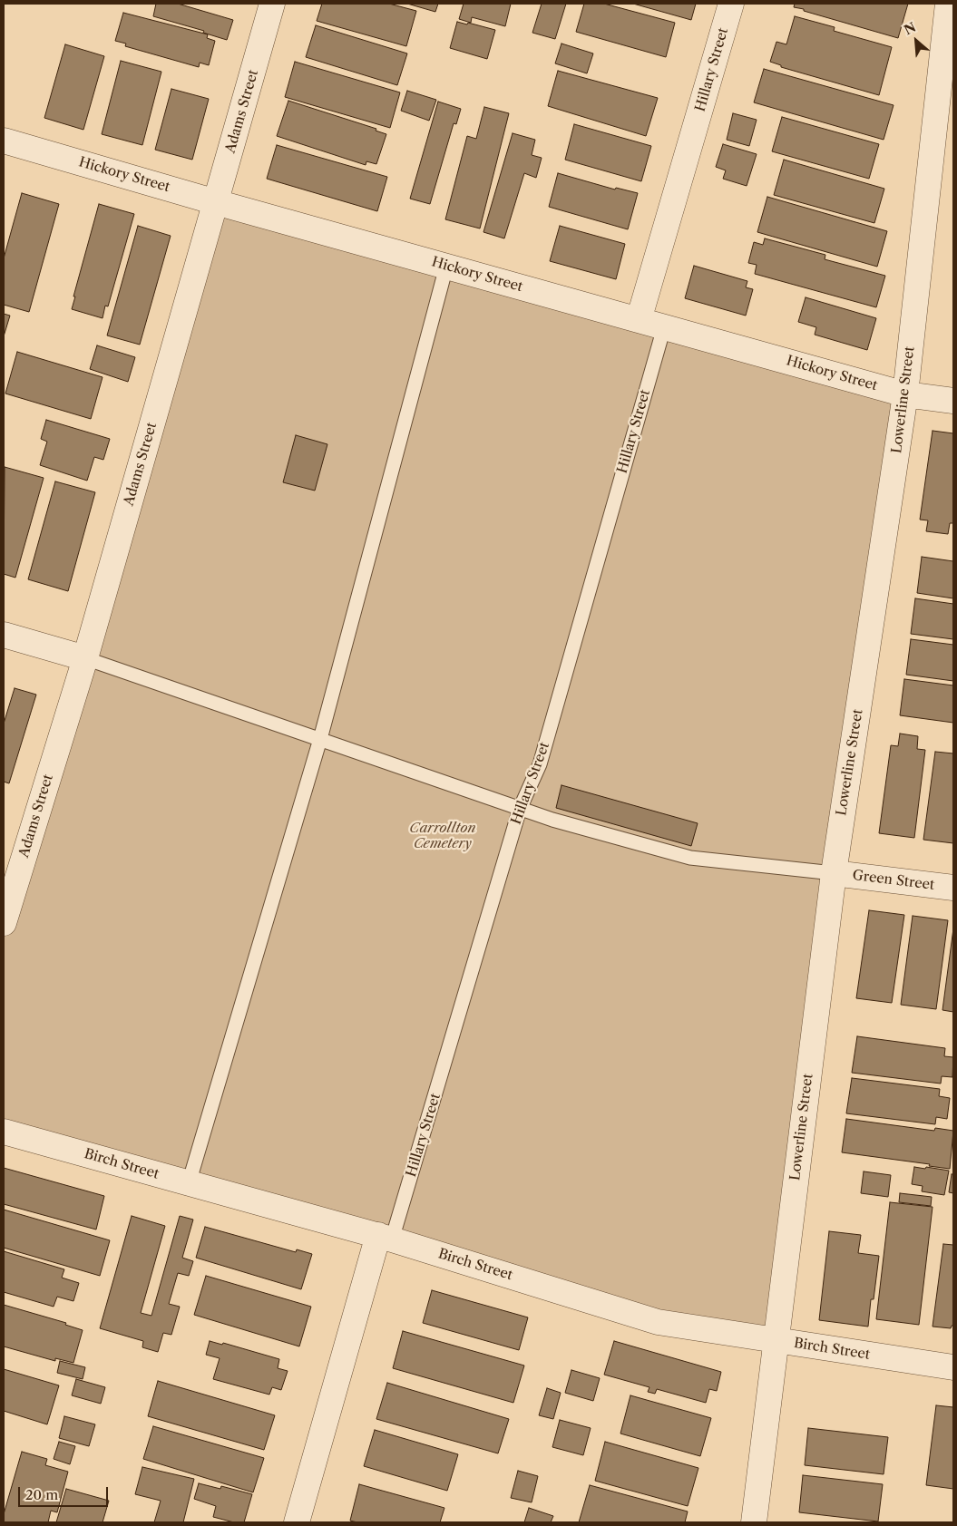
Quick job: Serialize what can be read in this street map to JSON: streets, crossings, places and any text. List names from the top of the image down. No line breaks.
{"streets":{"street":["Hillary Street","Adams Street","Hickory Street","Lowerline Street","Green Street","Birch Street"]},"crossings":[["Hillary Street","Hickory Street"],["Hillary Street","Birch Street"],["Adams Street","Hickory Street"],["Hickory Street","Lowerline Street"],["Lowerline Street","Green Street"],["Lowerline Street","Birch Street"]],"parks":["Carrollton Cemetery"],"scale_bar":"20 m","north":"top left"}
